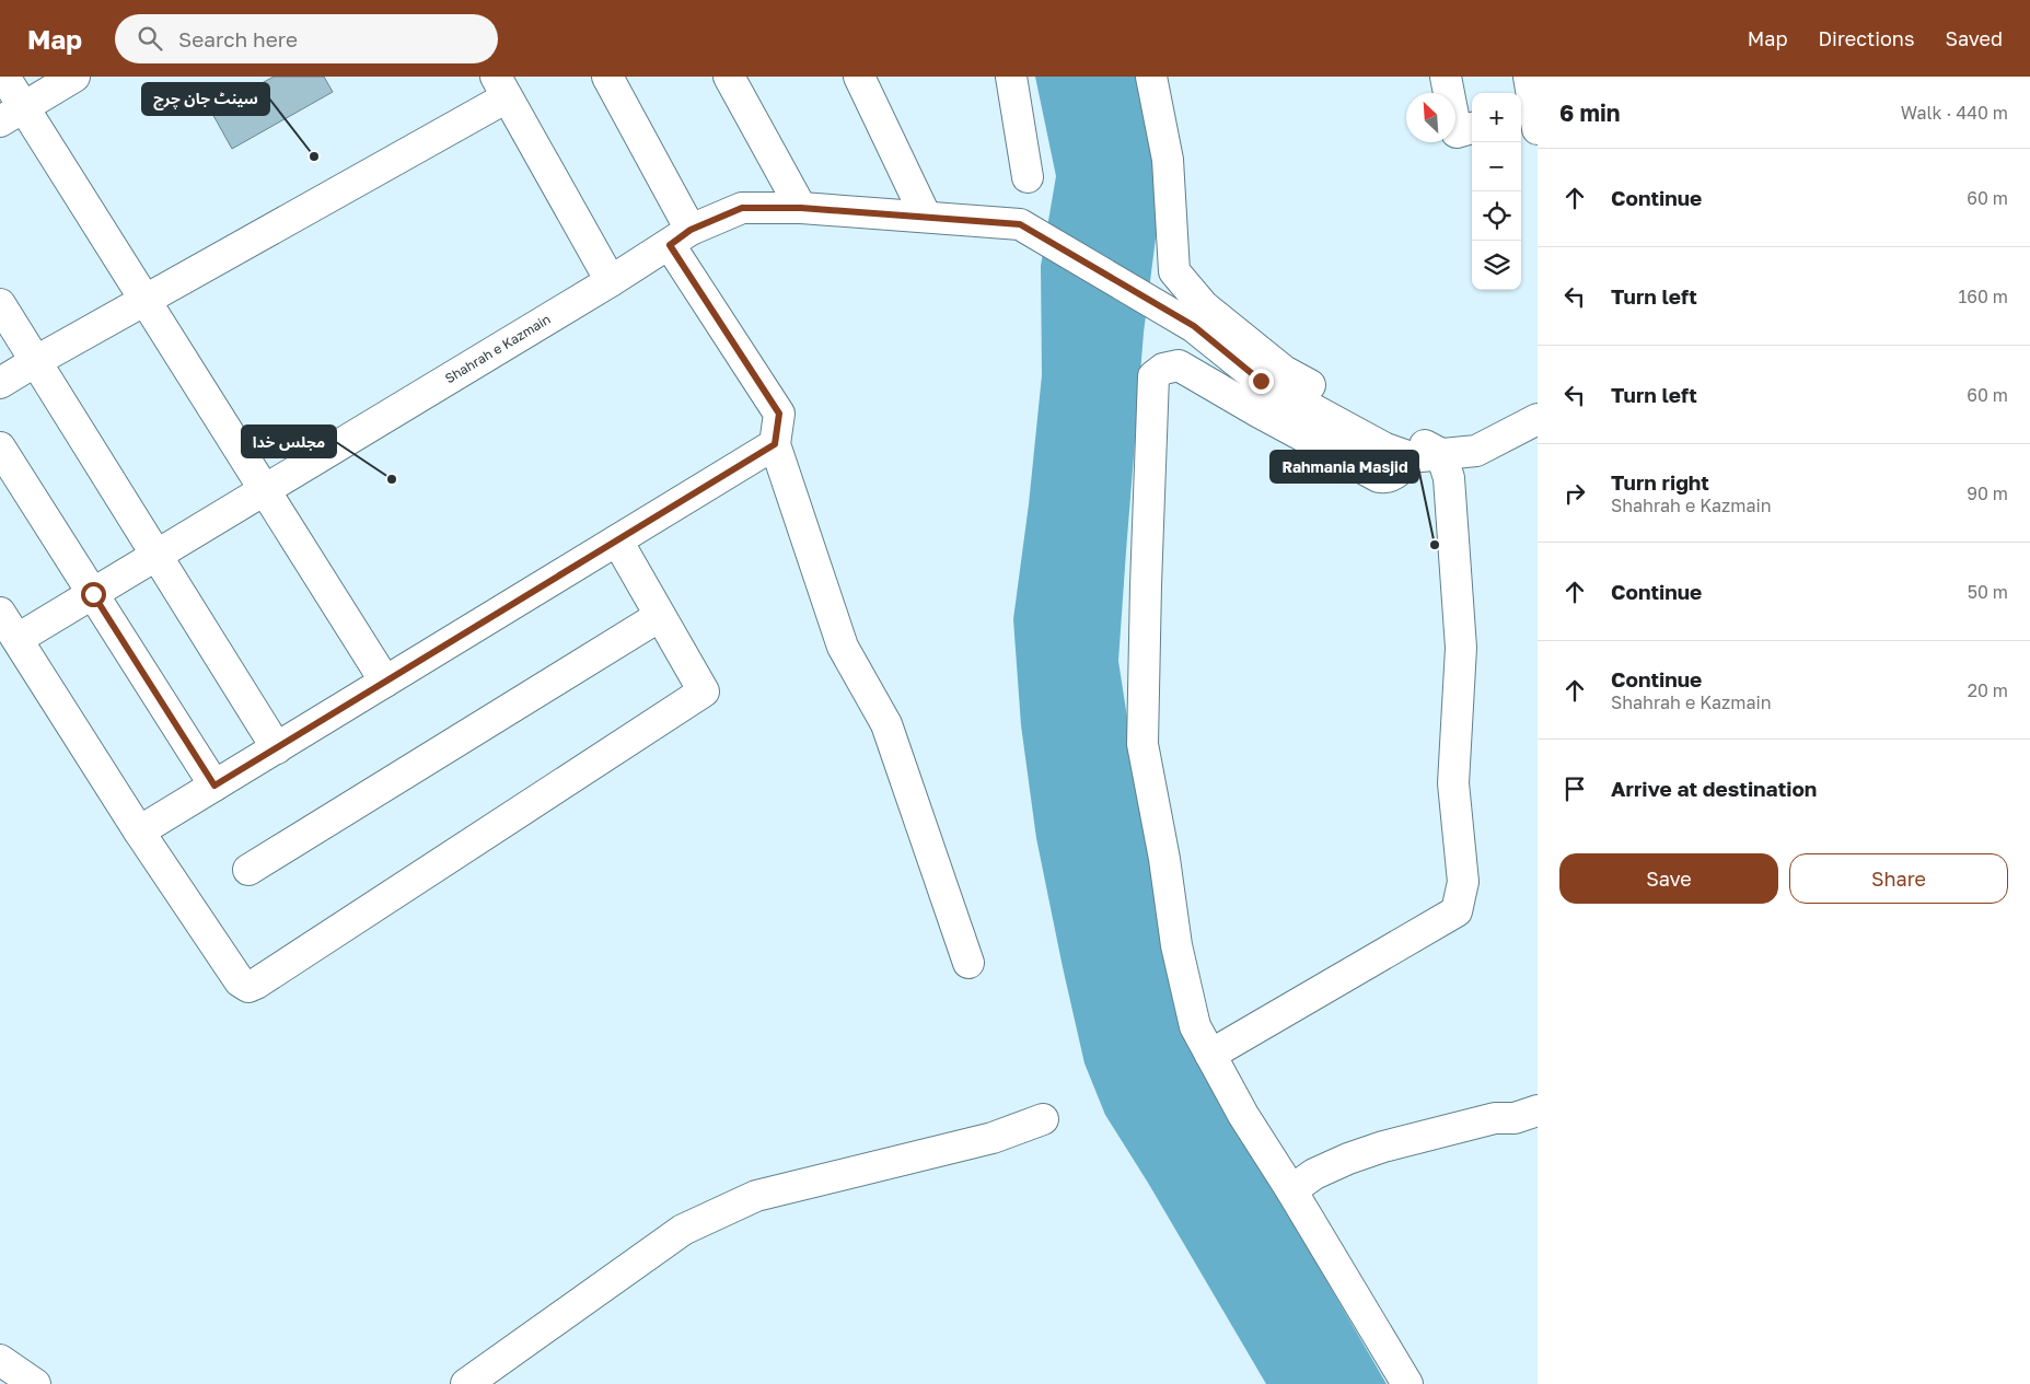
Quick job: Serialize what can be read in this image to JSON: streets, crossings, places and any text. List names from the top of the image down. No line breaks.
{"streets":{"street":["Shahrah e Kazmain"]},"places":["سینٹ جان چرچ","مجلس خدا","Rahmania Masjid"],"north":"top left","page":{"header":"Map","search":"Search here","nav":["Map","Directions","Saved"],"heading":["6 min","Walk · 440 m"],"map_buttons":["+","−"],"list":[["Continue","60 m"],["Turn left","160 m"],["Turn left","60 m"],["Turn right","Shahrah e Kazmain","90 m"],["Continue","50 m"],["Continue","Shahrah e Kazmain","20 m"],"Arrive at destination"],"buttons":["Save","Share"]}}
